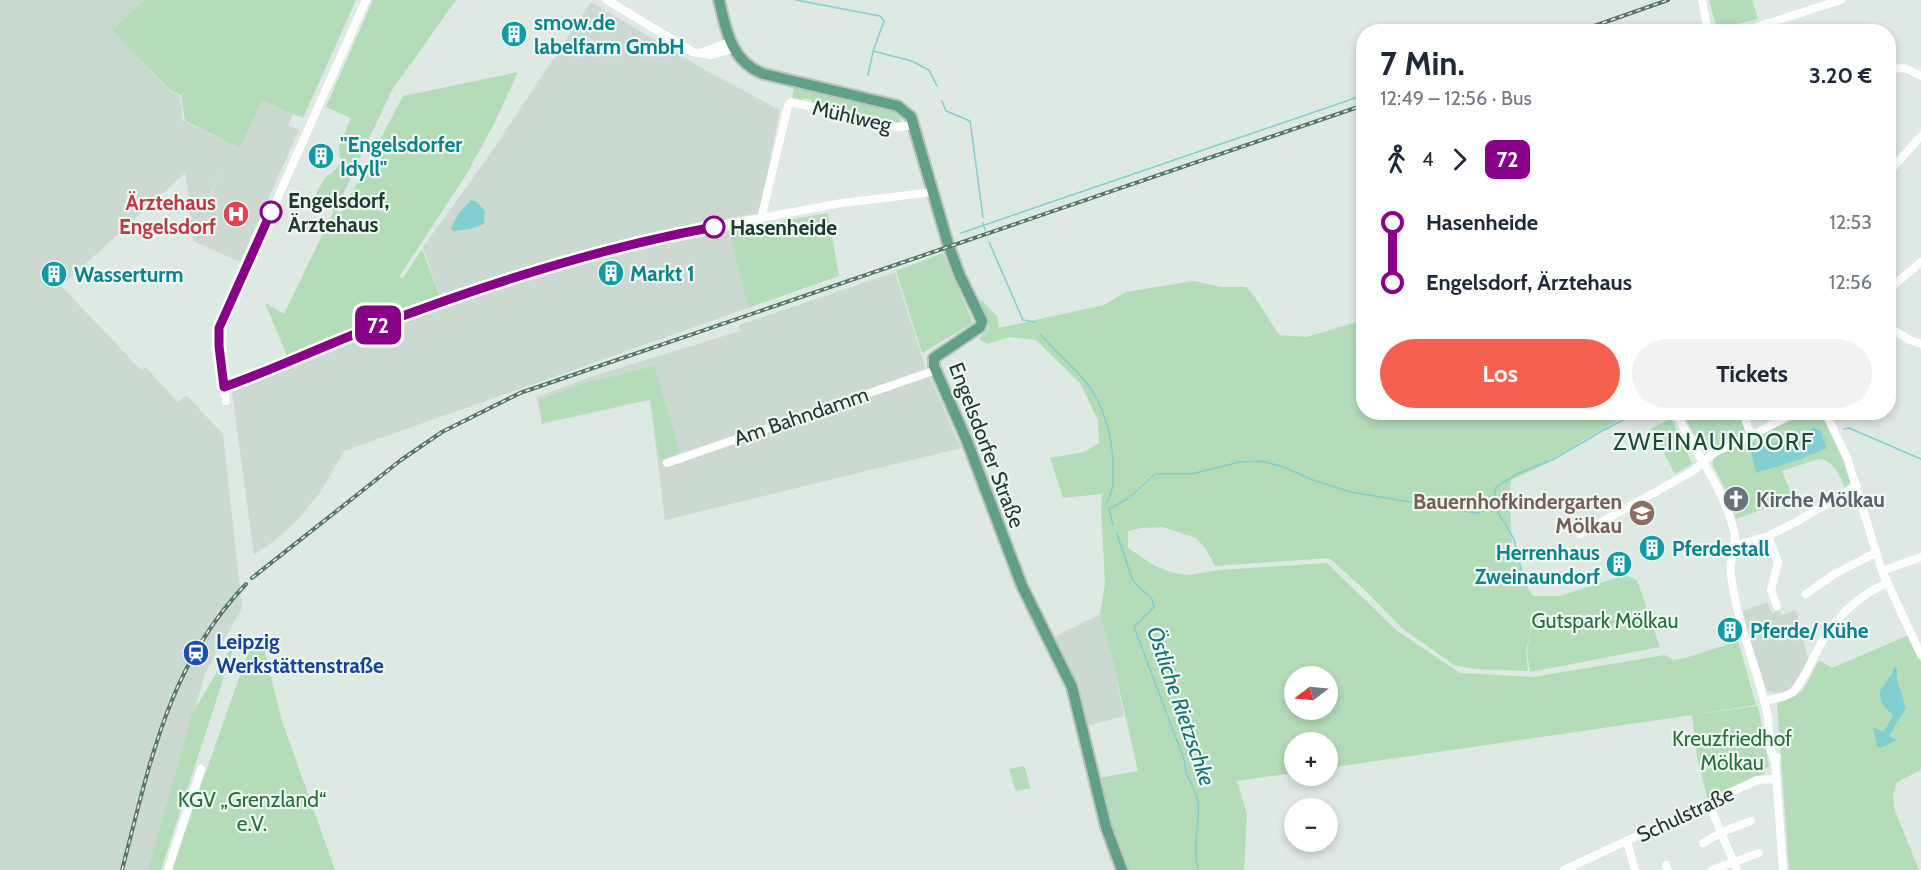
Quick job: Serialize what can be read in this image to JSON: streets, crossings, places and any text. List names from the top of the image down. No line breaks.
{"streets":{"main road":["Engelsdorfer Straße"],"street":["Mühlweg","Am Bahndamm","Schulstraße"]},"crossings":[["Mühlweg","Engelsdorfer Straße"],["Am Bahndamm","Engelsdorfer Straße"]],"districts":["ZWEINAUNDORF"],"water":["Östliche Rietzschke"],"parks":["Gutspark Mölkau","Kreuzfriedhof Mölkau","KGV „Grenzland“ e.V."],"places":{"building":["smow.de labelfarm GmbH","\"Engelsdorfer Idyll\"","Markt 1","Wasserturm","Pferdestall","Herrenhaus Zweinaundorf","Pferde/ Kühe"],"other":["Engelsdorf, Ärztehaus","Hasenheide"],"hospital":["Ärztehaus Engelsdorf"],"church":["Kirche Mölkau"],"school or university":["Bauernhofkindergarten Mölkau"],"station":["Leipzig Werkstättenstraße"]},"lines":["bus line 72"],"north":"left","page":{"on_map":"72","heading":["7 Min.","12:49 – 12:56 · Bus","3.20 €"],"legs":["4","72"],"list":[{"name":"Hasenheide","value":"12:53"},{"name":"Engelsdorf, Ärztehaus","value":"12:56"}],"buttons":["Los","Tickets"],"map_buttons":["+","−"]}}
